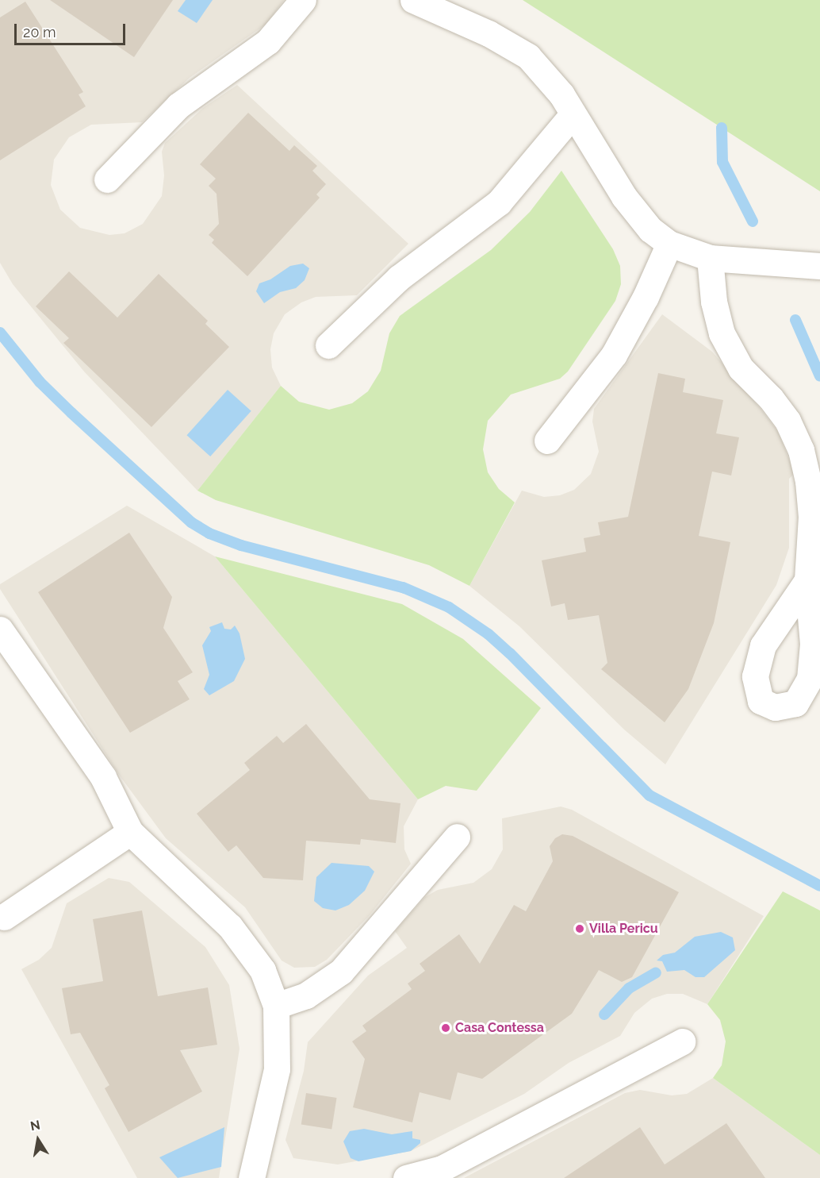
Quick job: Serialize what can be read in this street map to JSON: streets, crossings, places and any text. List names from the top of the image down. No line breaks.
{"places":["Villa Pericu","Casa Contessa"],"scale_bar":"20 m","north":"top"}
